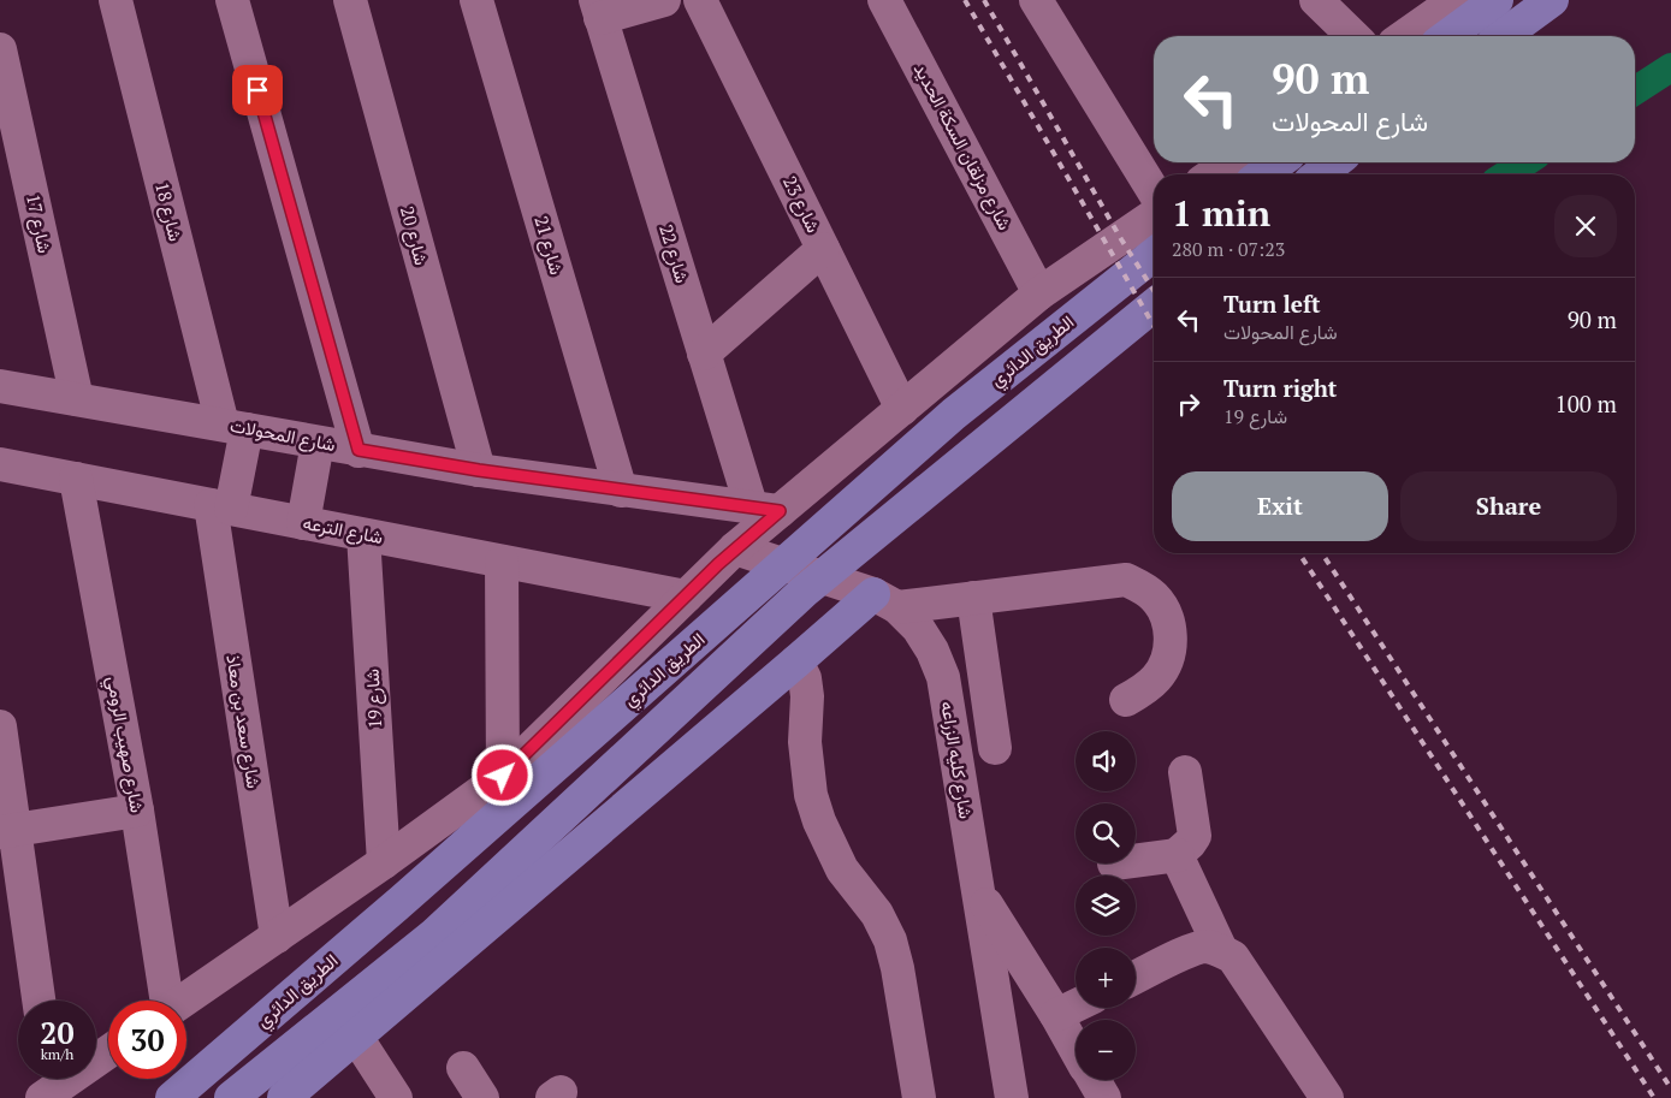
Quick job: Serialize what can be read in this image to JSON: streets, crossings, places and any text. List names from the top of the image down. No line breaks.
{"streets":{"main road":["الطريق الدائري"],"street":["شارع مزلقان السكة الحديد","شارع 23","شارع 18","شارع 17","شارع 20","شارع 21","شارع 22","شارع المحولات","شارع الترعه","شارع 19","شارع سعد بن معاذ","شارع صهيب الرومي","شارع كليه الزراعه"]},"crossings":[["شارع 18","شارع المحولات"],["شارع 18","شارع سعد بن معاذ"],["شارع 17","شارع المحولات"],["شارع 20","شارع المحولات"],["شارع 21","شارع المحولات"],["شارع 22","شارع المحولات"],["شارع المحولات","شارع سعد بن معاذ"],["شارع الترعه","شارع 19"],["شارع الترعه","شارع سعد بن معاذ"],["شارع الترعه","شارع صهيب الرومي"]],"page":{"turn":["90 m","شارع المحولات"],"heading":["1 min","280 m · 07:23"],"list":[{"name":"Turn left","note":"شارع المحولات","value":"90 m"},{"name":"Turn right","note":"شارع 19","value":"100 m"}],"buttons":["Exit","Share"],"map_buttons":["+","−"],"speed":"20 km/h","limit":"30"}}
